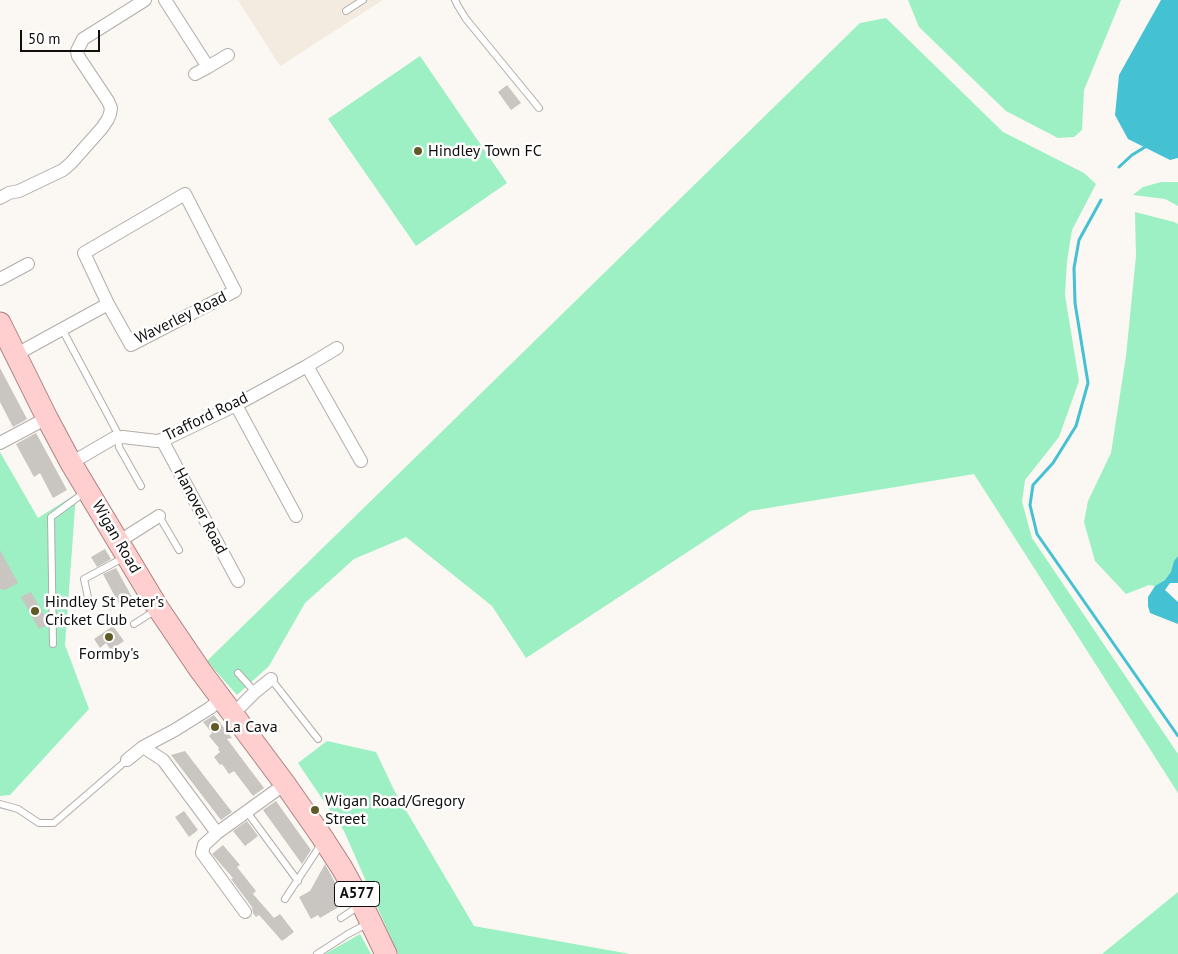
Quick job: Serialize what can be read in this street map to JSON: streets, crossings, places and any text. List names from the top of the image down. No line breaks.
{"streets":{"highway":["Wigan Road","A577"],"street":["Waverley Road","Trafford Road","Hanover Road"]},"crossings":[["Trafford Road","Hanover Road"],["Wigan Road","A577"]],"places":["Hindley Town FC","Hindley St Peter's Cricket Club","Formby's","La Cava","Wigan Road/Gregory Street"],"scale_bar":"50 m"}
